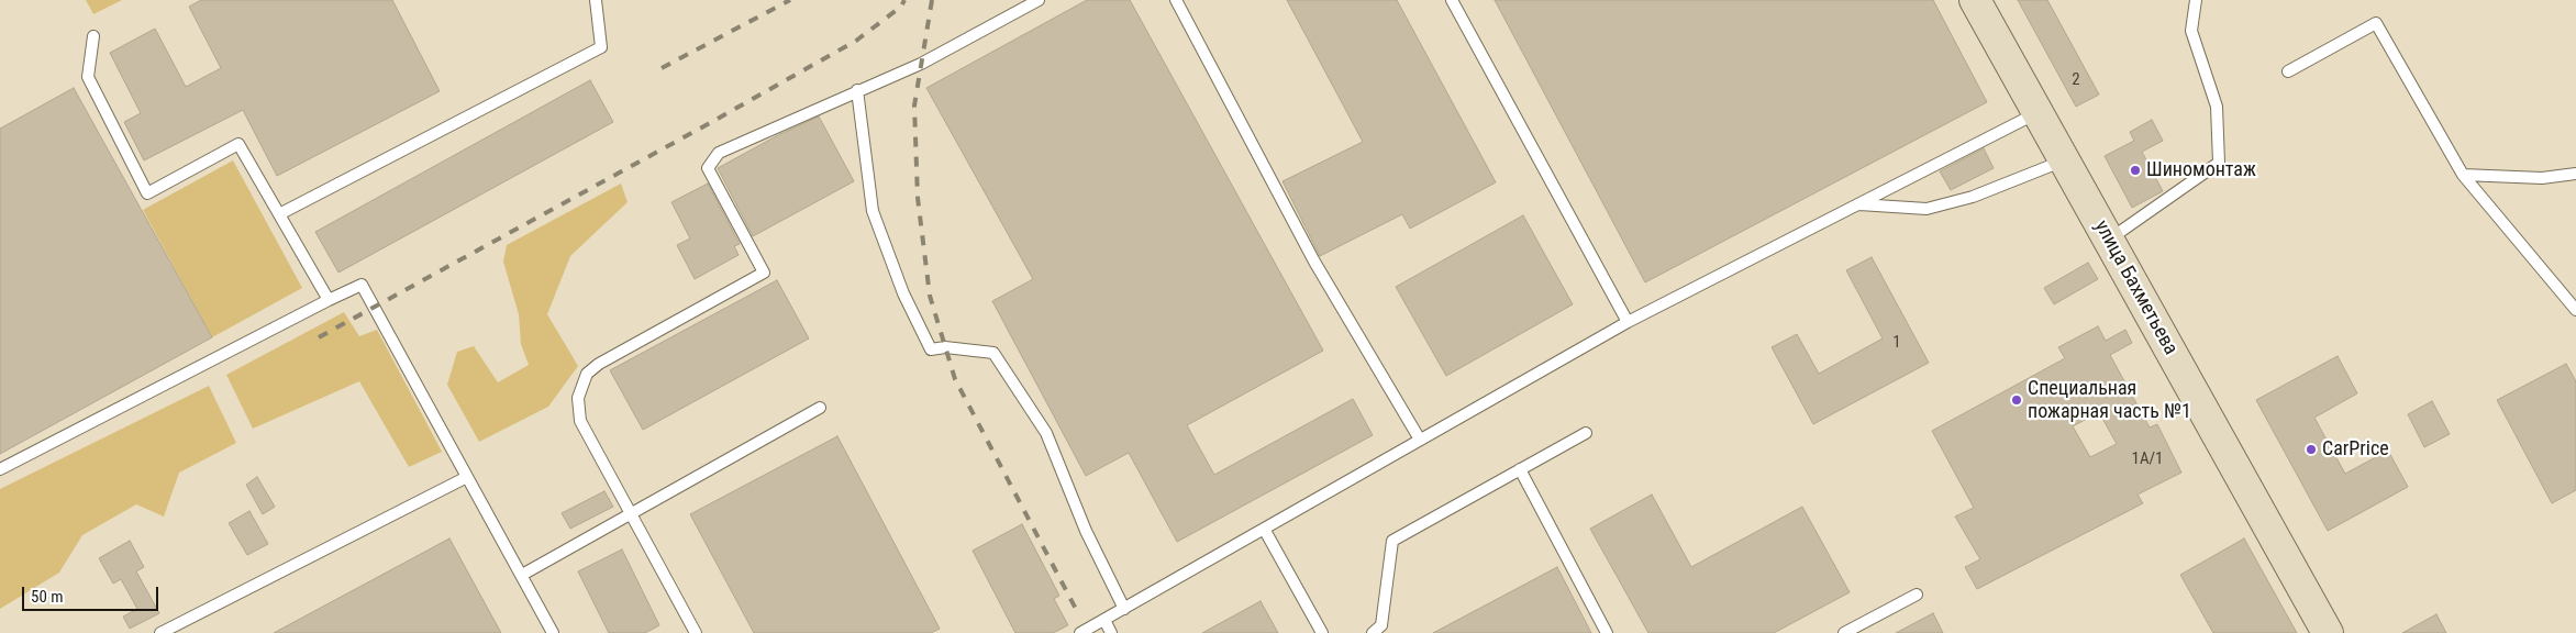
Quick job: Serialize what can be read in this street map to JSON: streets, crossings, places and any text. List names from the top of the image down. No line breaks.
{"streets":{"street":["улица Бахметьева"]},"places":["Шиномонтаж","Специальная пожарная часть №1","CarPrice"],"house_numbers":["2","1","1А/1"],"scale_bar":"50 m"}
